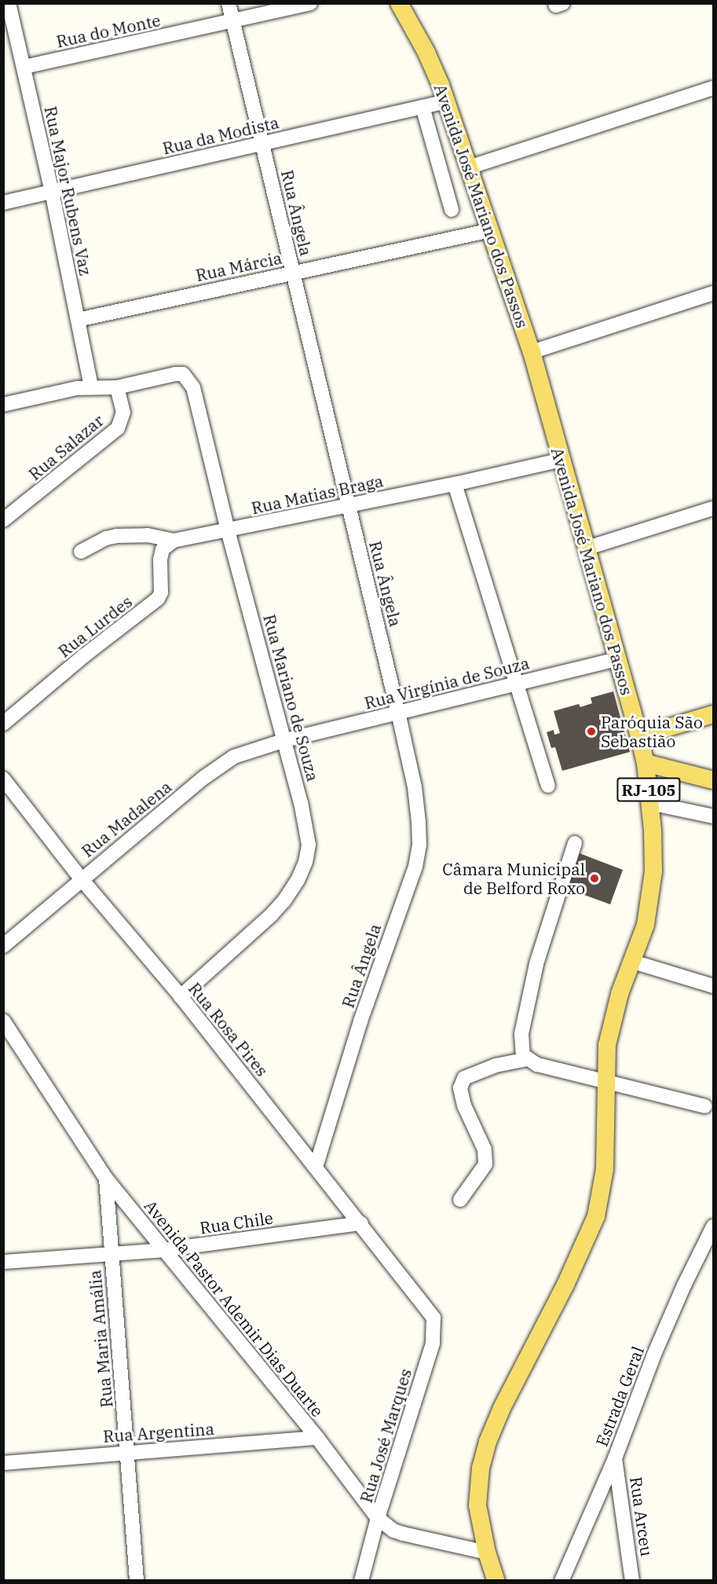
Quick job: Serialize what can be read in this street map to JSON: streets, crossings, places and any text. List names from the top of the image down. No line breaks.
{"streets":{"main road":["Avenida José Mariano dos Passos","RJ-105"],"street":["Rua do Monte","Rua da Modista","Rua Major Rubens Vaz","Rua Ângela","Rua Márcia","Rua Salazar","Rua Matias Braga","Rua Lurdes","Rua Virgínia de Souza","Rua Mariano de Souza","Rua Madalena","Rua Rosa Pires","Rua Chile","Avenida Pastor Ademir Dias Duarte","Rua Maria Amália","Estrada Geral","Rua Argentina","Rua José Marques","Rua Arceu"]},"crossings":[["Rua do Monte","Rua Major Rubens Vaz"],["Rua do Monte","Rua Ângela"],["Rua da Modista","Rua Major Rubens Vaz"],["Rua da Modista","Avenida José Mariano dos Passos"],["Rua da Modista","Rua Ângela"],["Rua Major Rubens Vaz","Rua Márcia"],["Avenida José Mariano dos Passos","Rua Márcia"],["Avenida José Mariano dos Passos","Rua Matias Braga"],["Avenida José Mariano dos Passos","Rua Virgínia de Souza"],["Avenida José Mariano dos Passos","Avenida Pastor Ademir Dias Duarte"],["Rua Ângela","Rua Márcia"],["Rua Ângela","Rua Matias Braga"],["Rua Ângela","Rua Virgínia de Souza"],["Rua Ângela","Rua Rosa Pires"],["Rua Salazar","Rua Mariano de Souza"],["Rua Matias Braga","Rua Lurdes"],["Rua Matias Braga","Rua Mariano de Souza"],["Rua Virgínia de Souza","Rua Mariano de Souza"],["Rua Virgínia de Souza","Rua Madalena"],["Rua Mariano de Souza","Rua Madalena"],["Rua Mariano de Souza","Rua Rosa Pires"],["Rua Madalena","Rua Rosa Pires"],["Rua Rosa Pires","Rua Chile"],["Rua Rosa Pires","Rua José Marques"],["Rua Chile","Avenida Pastor Ademir Dias Duarte"],["Rua Chile","Rua Maria Amália"],["Avenida Pastor Ademir Dias Duarte","Rua Maria Amália"],["Avenida Pastor Ademir Dias Duarte","Rua Argentina"],["Avenida Pastor Ademir Dias Duarte","Rua José Marques"],["Rua Maria Amália","Rua Argentina"],["Estrada Geral","Rua Arceu"]],"places":["Paróquia São Sebastião","Câmara Municipal de Belford Roxo"]}
